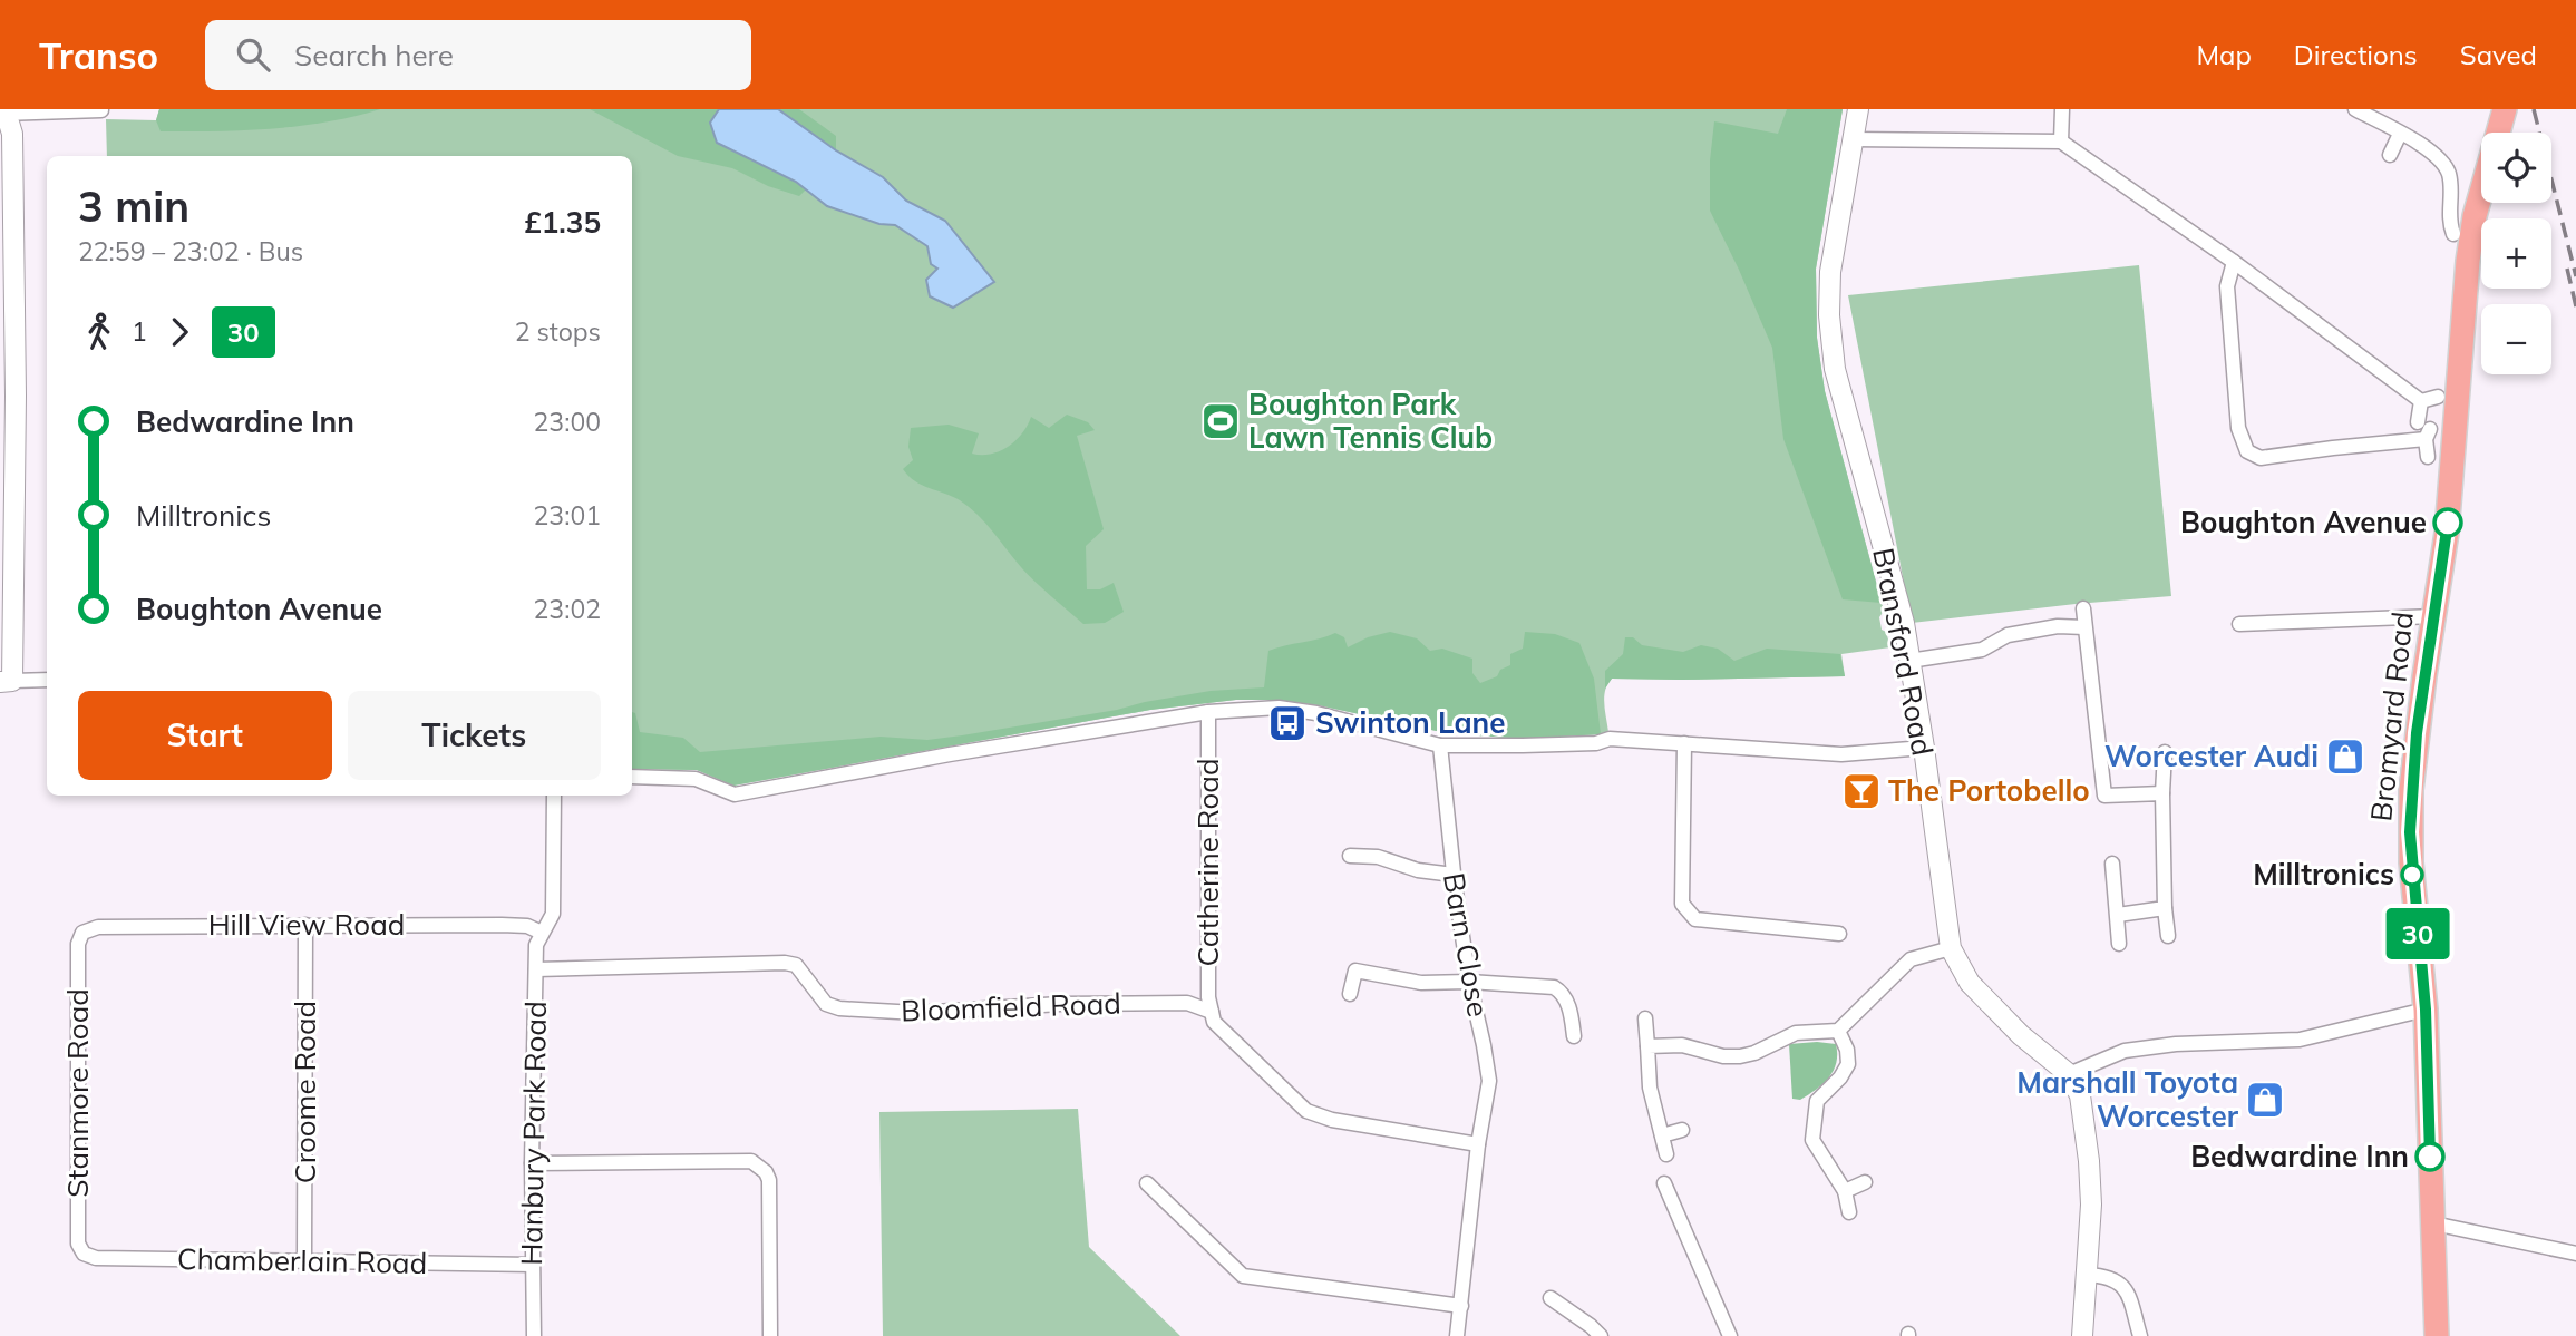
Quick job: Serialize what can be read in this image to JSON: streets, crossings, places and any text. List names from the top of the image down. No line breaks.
{"streets":{"main road":["Bransford Road","Bromyard Road"],"street":["Catherine Road","Hill View Road","Barn Close","Bloomfield Road","Croome Road","Stanmore Road","Hanbury Park Road","Chamberlain Road"]},"crossings":[["Catherine Road","Bloomfield Road"],["Hill View Road","Croome Road"],["Hill View Road","Stanmore Road"],["Hill View Road","Hanbury Park Road"],["Bloomfield Road","Hanbury Park Road"],["Croome Road","Chamberlain Road"],["Stanmore Road","Chamberlain Road"],["Hanbury Park Road","Chamberlain Road"]],"places":{"sports":["Boughton Park Lawn Tennis Club"],"other":["Boughton Avenue","Milltronics","Bedwardine Inn"],"bus stop":["Swinton Lane"],"shop":["Worcester Audi","Marshall Toyota Worcester"],"bar":["The Portobello"]},"lines":["bus line 30"],"page":{"header":"Transo","search":"Search here","nav":["Map","Directions","Saved"],"on_map":"30","map_buttons":["+","−"],"heading":["3 min","22:59 – 23:02 · Bus","£1.35"],"legs":["1","30","2 stops"],"list":[{"name":"Bedwardine Inn","value":"23:00"},{"name":"Milltronics","value":"23:01"},{"name":"Boughton Avenue","value":"23:02"}],"buttons":["Start","Tickets"]}}
